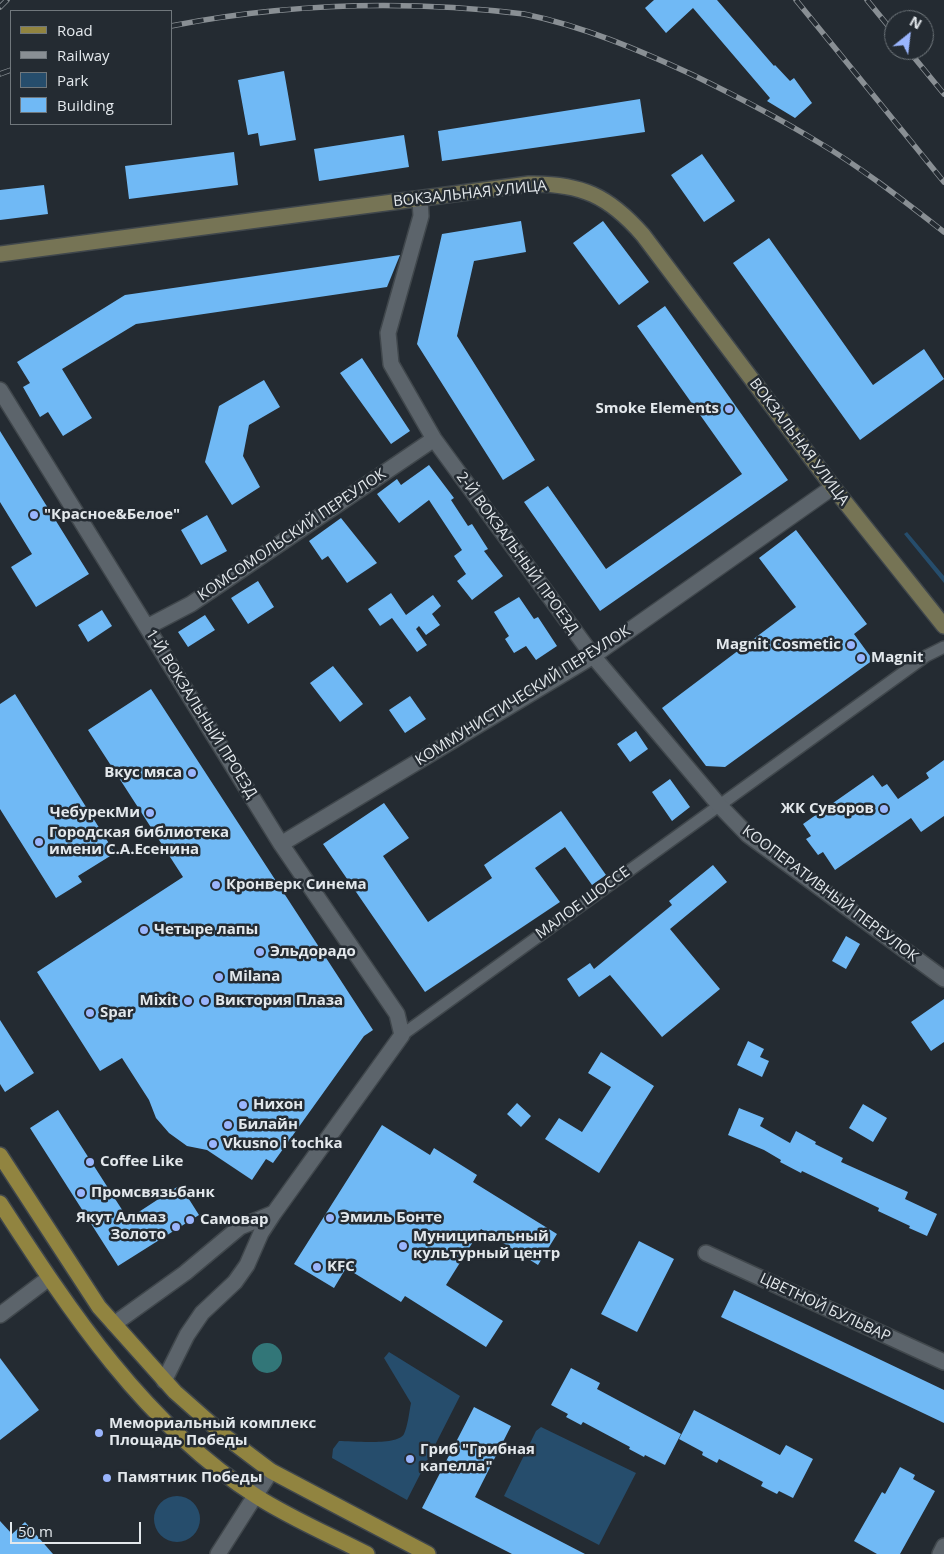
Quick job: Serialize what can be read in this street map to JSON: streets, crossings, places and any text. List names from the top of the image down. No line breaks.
{"streets":{"main road":["ВОКЗАЛЬНАЯ УЛИЦА"],"street":["КОМСОМОЛЬСКИЙ ПЕРЕУЛОК","2-Й ВОКЗАЛЬНЫЙ ПРОЕЗД","КОММУНИСТИЧЕСКИЙ ПЕРЕУЛОК","1-Й ВОКЗАЛЬНЫЙ ПРОЕЗД","КООПЕРАТИВНЫЙ ПЕРЕУЛОК","МАЛОЕ ШОССЕ","ЦВЕТНОЙ БУЛЬВАР"]},"crossings":[["ВОКЗАЛЬНАЯ УЛИЦА","2-Й ВОКЗАЛЬНЫЙ ПРОЕЗД"],["ВОКЗАЛЬНАЯ УЛИЦА","КОММУНИСТИЧЕСКИЙ ПЕРЕУЛОК"],["КОМСОМОЛЬСКИЙ ПЕРЕУЛОК","2-Й ВОКЗАЛЬНЫЙ ПРОЕЗД"],["КОМСОМОЛЬСКИЙ ПЕРЕУЛОК","1-Й ВОКЗАЛЬНЫЙ ПРОЕЗД"],["2-Й ВОКЗАЛЬНЫЙ ПРОЕЗД","КОММУНИСТИЧЕСКИЙ ПЕРЕУЛОК"],["2-Й ВОКЗАЛЬНЫЙ ПРОЕЗД","КООПЕРАТИВНЫЙ ПЕРЕУЛОК"],["2-Й ВОКЗАЛЬНЫЙ ПРОЕЗД","МАЛОЕ ШОССЕ"],["КОММУНИСТИЧЕСКИЙ ПЕРЕУЛОК","1-Й ВОКЗАЛЬНЫЙ ПРОЕЗД"],["1-Й ВОКЗАЛЬНЫЙ ПРОЕЗД","МАЛОЕ ШОССЕ"],["КООПЕРАТИВНЫЙ ПЕРЕУЛОК","МАЛОЕ ШОССЕ"]],"places":["Smoke Elements","\"Красное&Белое\"","Magnit Cosmetic","Magnit","Вкус мяса","ЖК Суворов","ЧебурекМи","Городская библиотека имени С.А.Есенина","Кронверк Синема","Четыре лапы","Эльдорадо","Milana","Mixit","Виктория Плаза","Spar","Нихон","Билайн","Vkusno i tochka","Coffee Like","Промсвязьбанк","Эмиль Бонте","Самовар","Якут Алмаз Золото","Муниципальный культурный центр","KFC","Мемориальный комплекс Площадь Победы","Гриб \"Грибная капелла\"","Памятник Победы"],"legend":["Road","Railway","Park","Building"],"scale_bar":"50 m","north":"top right"}
